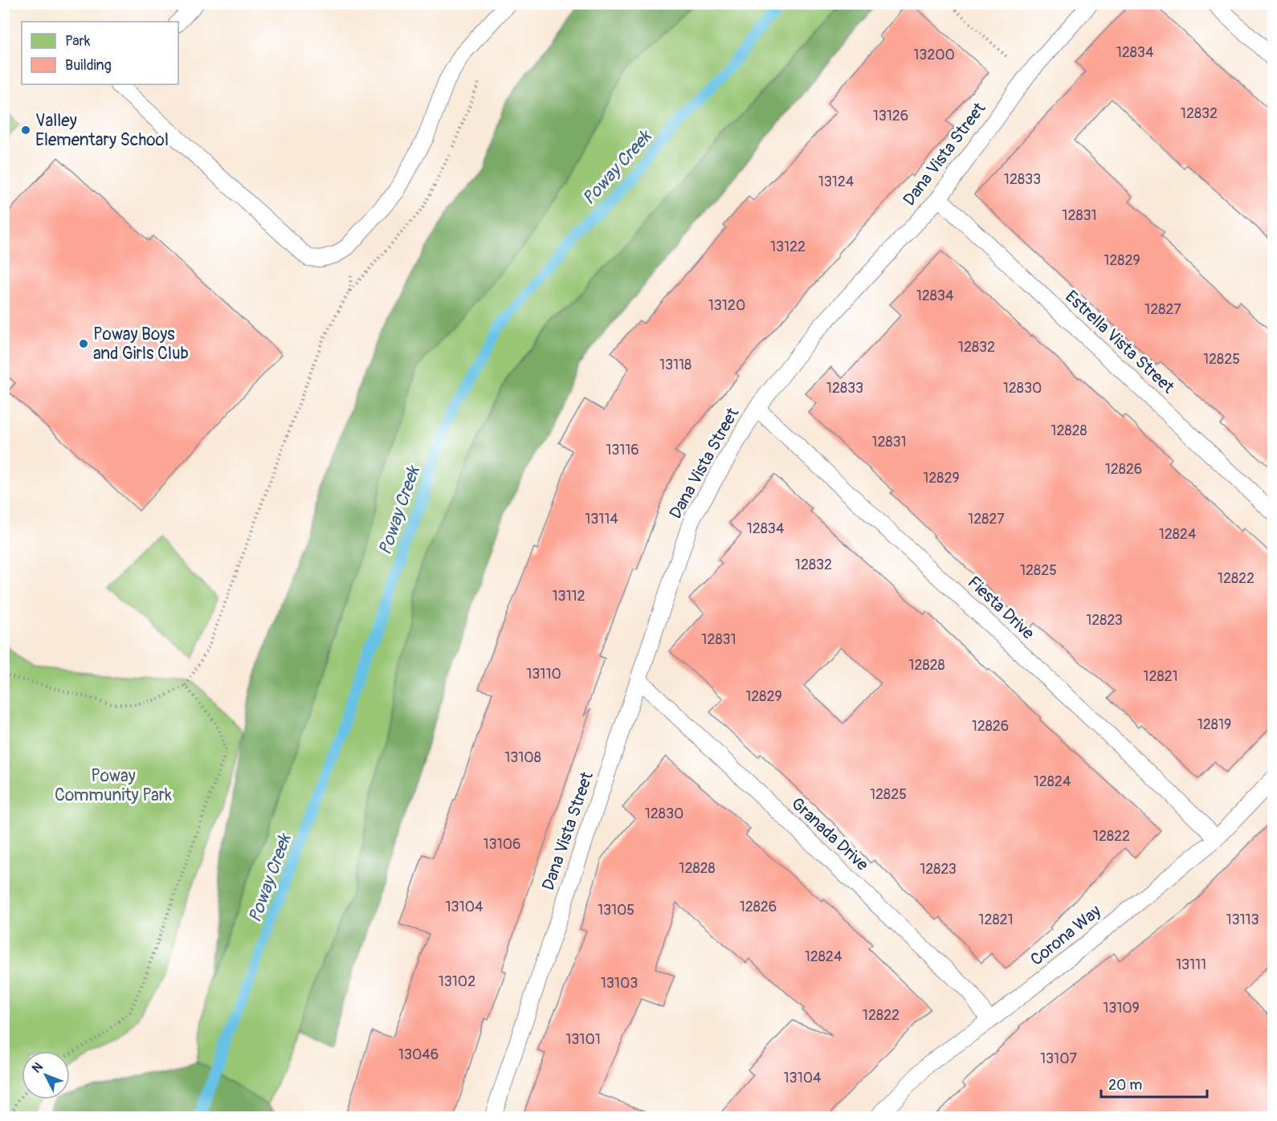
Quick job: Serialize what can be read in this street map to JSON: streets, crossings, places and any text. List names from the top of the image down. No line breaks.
{"streets":{"lane":["Dana Vista Street","Estrella Vista Street","Fiesta Drive","Granada Drive","Corona Way"]},"crossings":[["Dana Vista Street","Estrella Vista Street"],["Dana Vista Street","Fiesta Drive"],["Dana Vista Street","Granada Drive"],["Fiesta Drive","Corona Way"],["Granada Drive","Corona Way"]],"water":["Poway Creek"],"parks":["Poway Community Park"],"places":["Valley Elementary School","Poway Boys and Girls Club"],"house_numbers":["12834","13200","12832","13126","12833","13124","12831","13122","12829","12834","13120","12827","12832","12825","13118","12833","12830","12828","12831","13116","12826","12829","13114","12827","12834","12824","12832","12825","12822","13112","12823","12831","12828","13110","12821","12829","12819","12826","13108","12824","12825","12830","12822","13106","12828","12823","13104","12826","13105","12821","13113","12824","13111","13102","13103","13109","12822","13101","13046","13107","13104"],"legend":["Park","Building"],"scale_bar":"20 m","north":"top left"}
